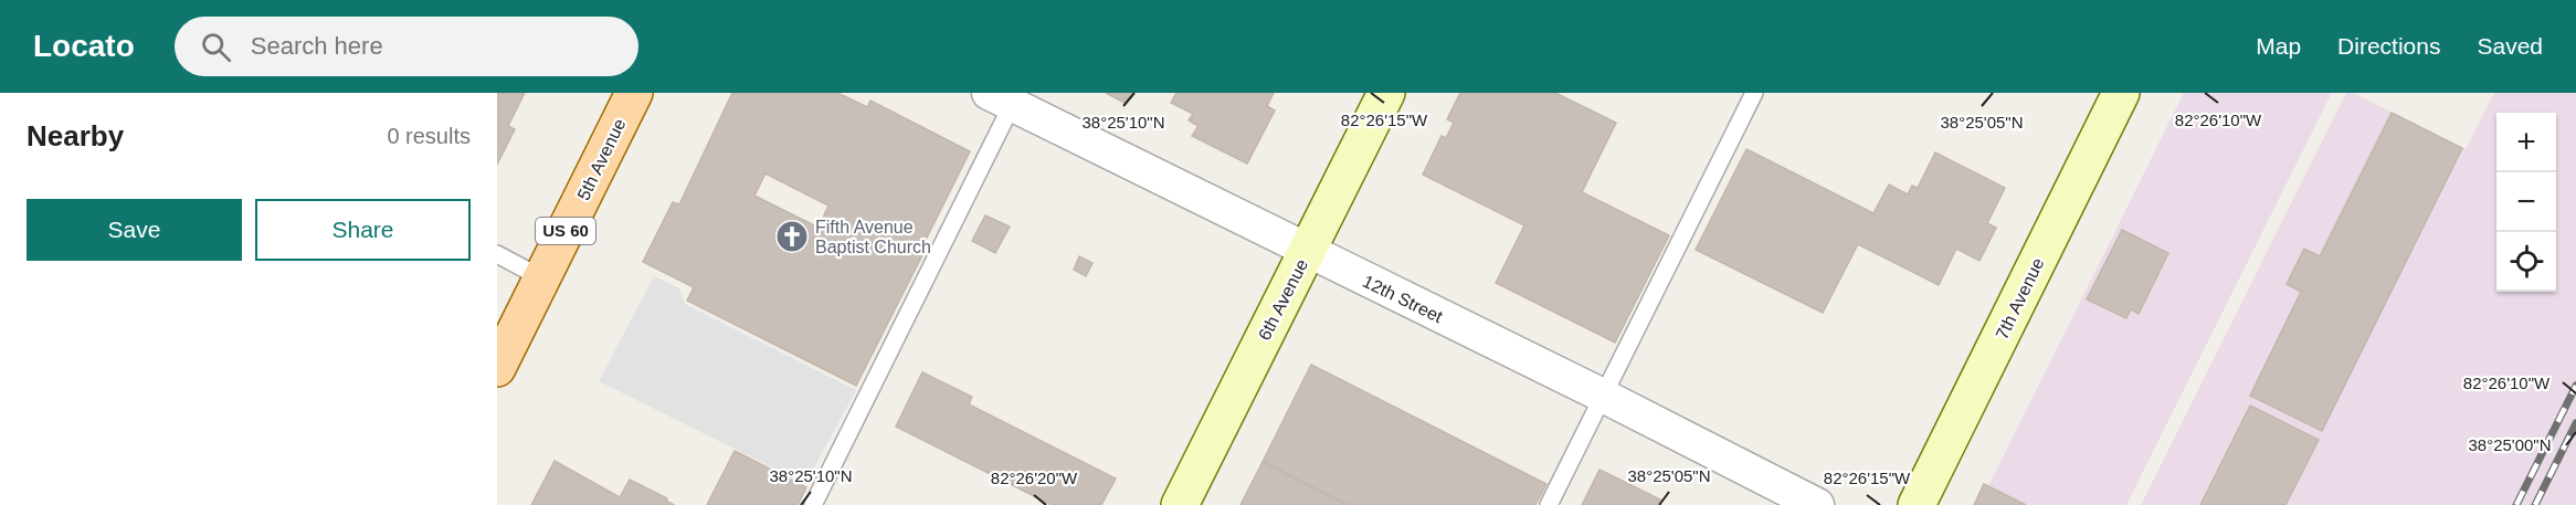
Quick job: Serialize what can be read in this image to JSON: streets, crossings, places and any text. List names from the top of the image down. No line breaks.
{"streets":{"main road":["5th Avenue","US 60"],"street":["12th Street","7th Avenue","6th Avenue"]},"crossings":[["12th Street","6th Avenue"]],"places":{"church":["Fifth Avenue Baptist Church"]},"page":{"header":"Locato","search":"Search here","nav":["Map","Directions","Saved"],"heading":["Nearby","0 results"],"map_buttons":["+","−"],"buttons":["Save","Share"]},"coordinates":["82°26'10\"W","82°26'15\"W","38°25'10\"N","38°25'05\"N","38°25'00\"N","82°26'20\"W"]}
